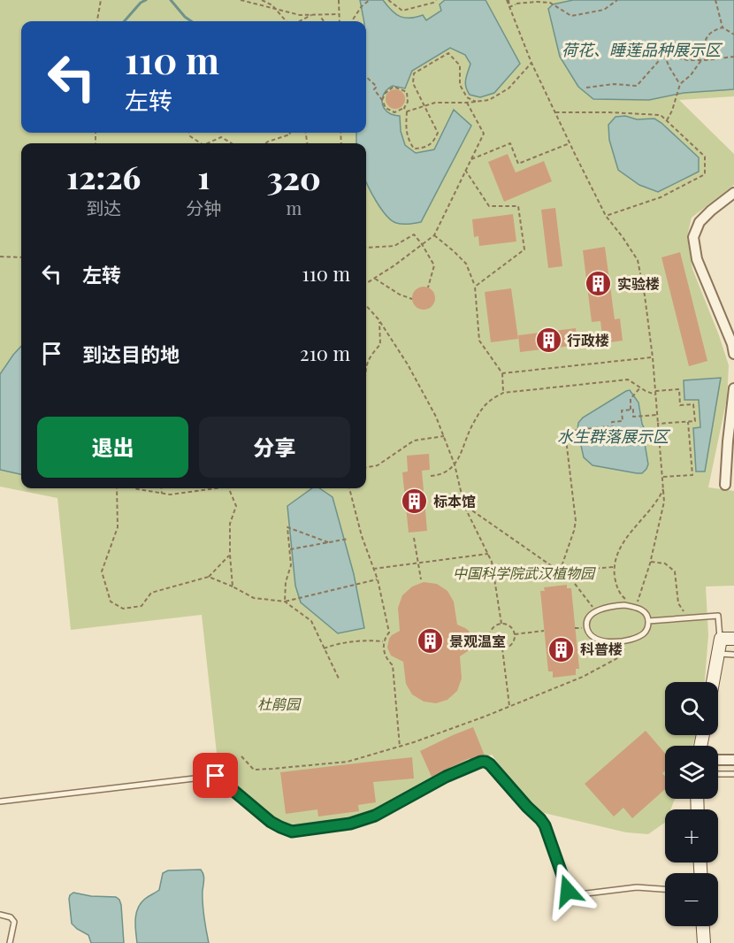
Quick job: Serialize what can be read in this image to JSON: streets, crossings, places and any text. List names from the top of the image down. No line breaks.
{"water":["荷花、睡莲品种展示区","水生群落展示区"],"parks":["中国科学院武汉植物园","杜鹃园"],"places":{"building":["实验楼","行政楼","标本馆","景观温室","科普楼"]},"page":{"turn":["110 m","左转"],"eta":["12:26","到达","1","分钟","320","m"],"list":[{"name":"左转","value":"110 m"},{"name":"到达目的地","value":"210 m"}],"buttons":["退出","分享"],"map_buttons":["+","−"]}}
